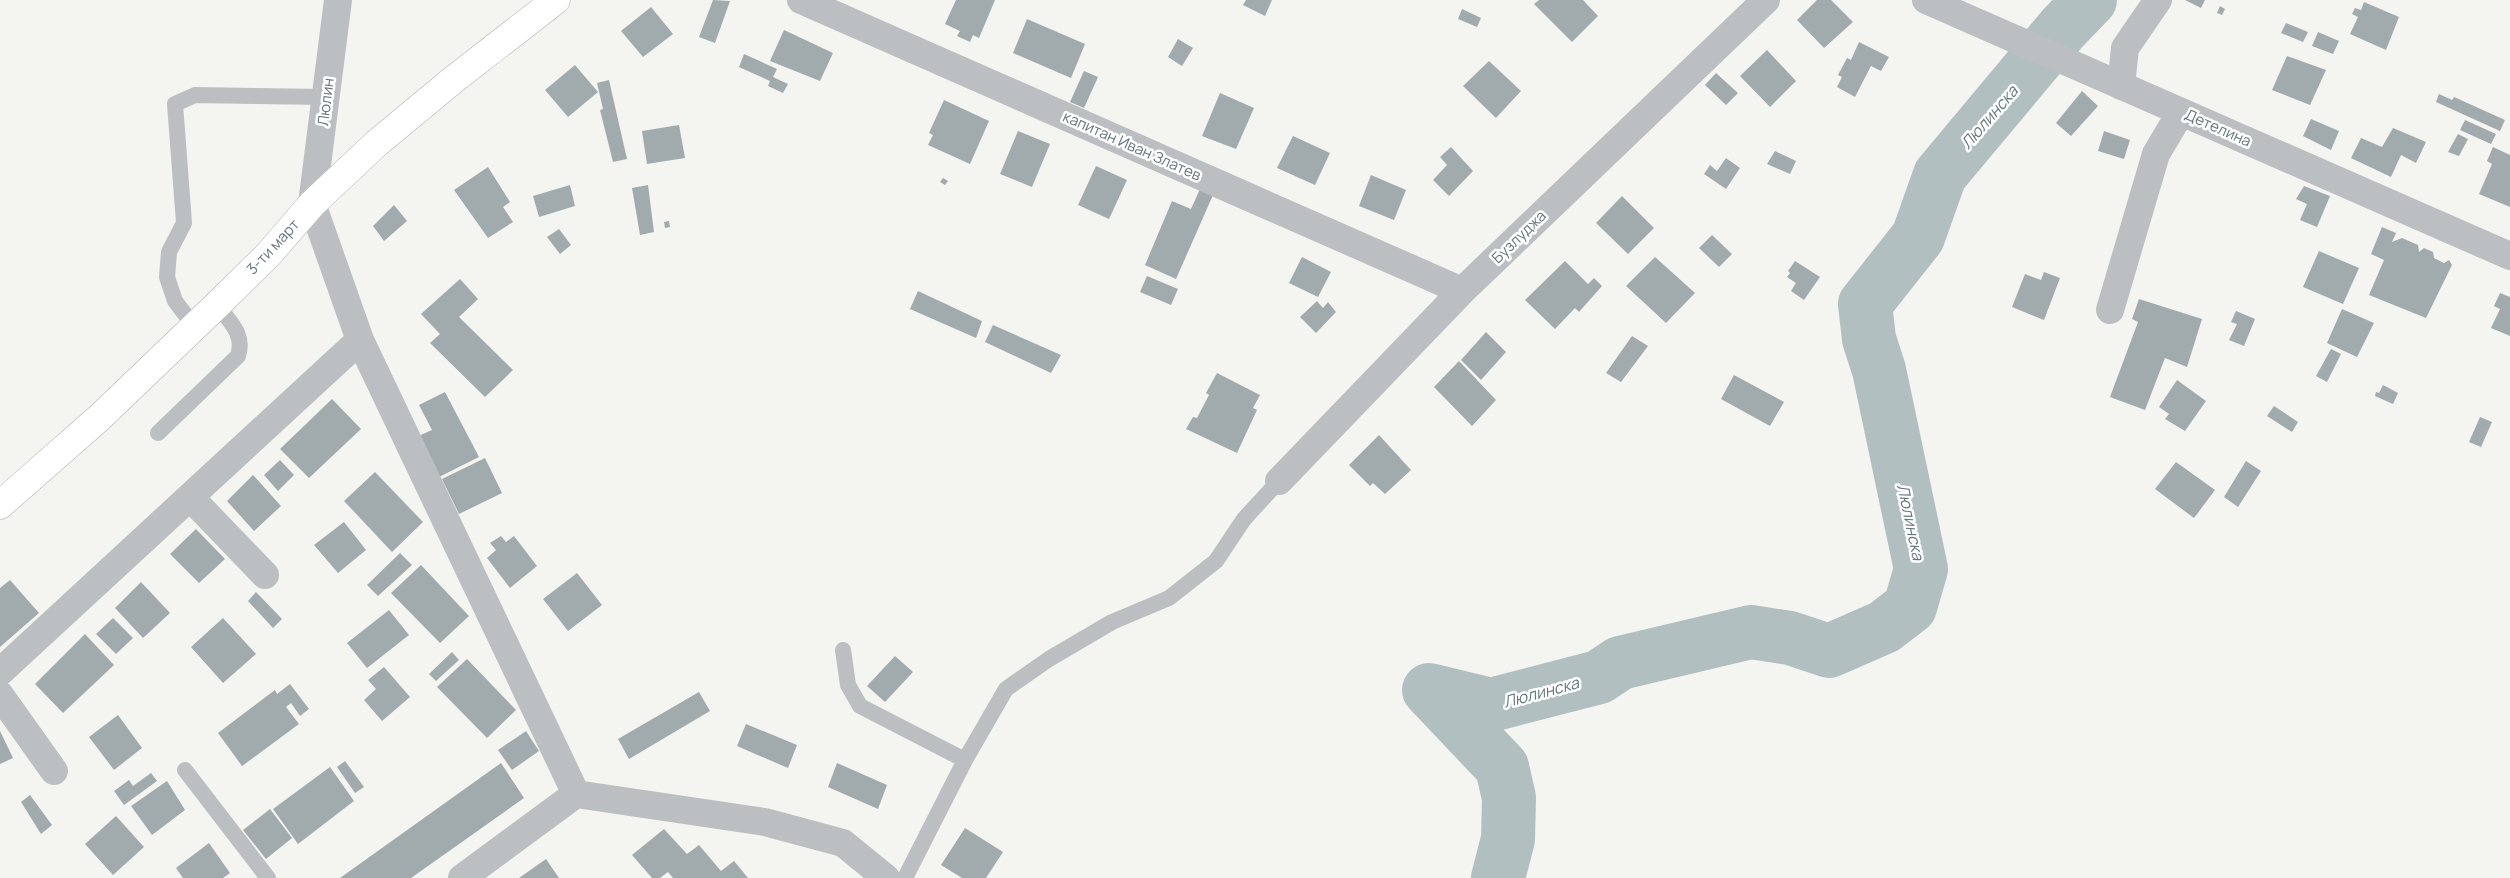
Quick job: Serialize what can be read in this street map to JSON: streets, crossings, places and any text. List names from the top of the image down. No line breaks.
{"streets":{"street":["Люлин","Детелина","капитан Иван Златев","Бузлуджа","3-ти март"]},"crossings":[["Люлин","3-ти март"],["капитан Иван Златев","Бузлуджа"]],"water":["Люлинска"]}
